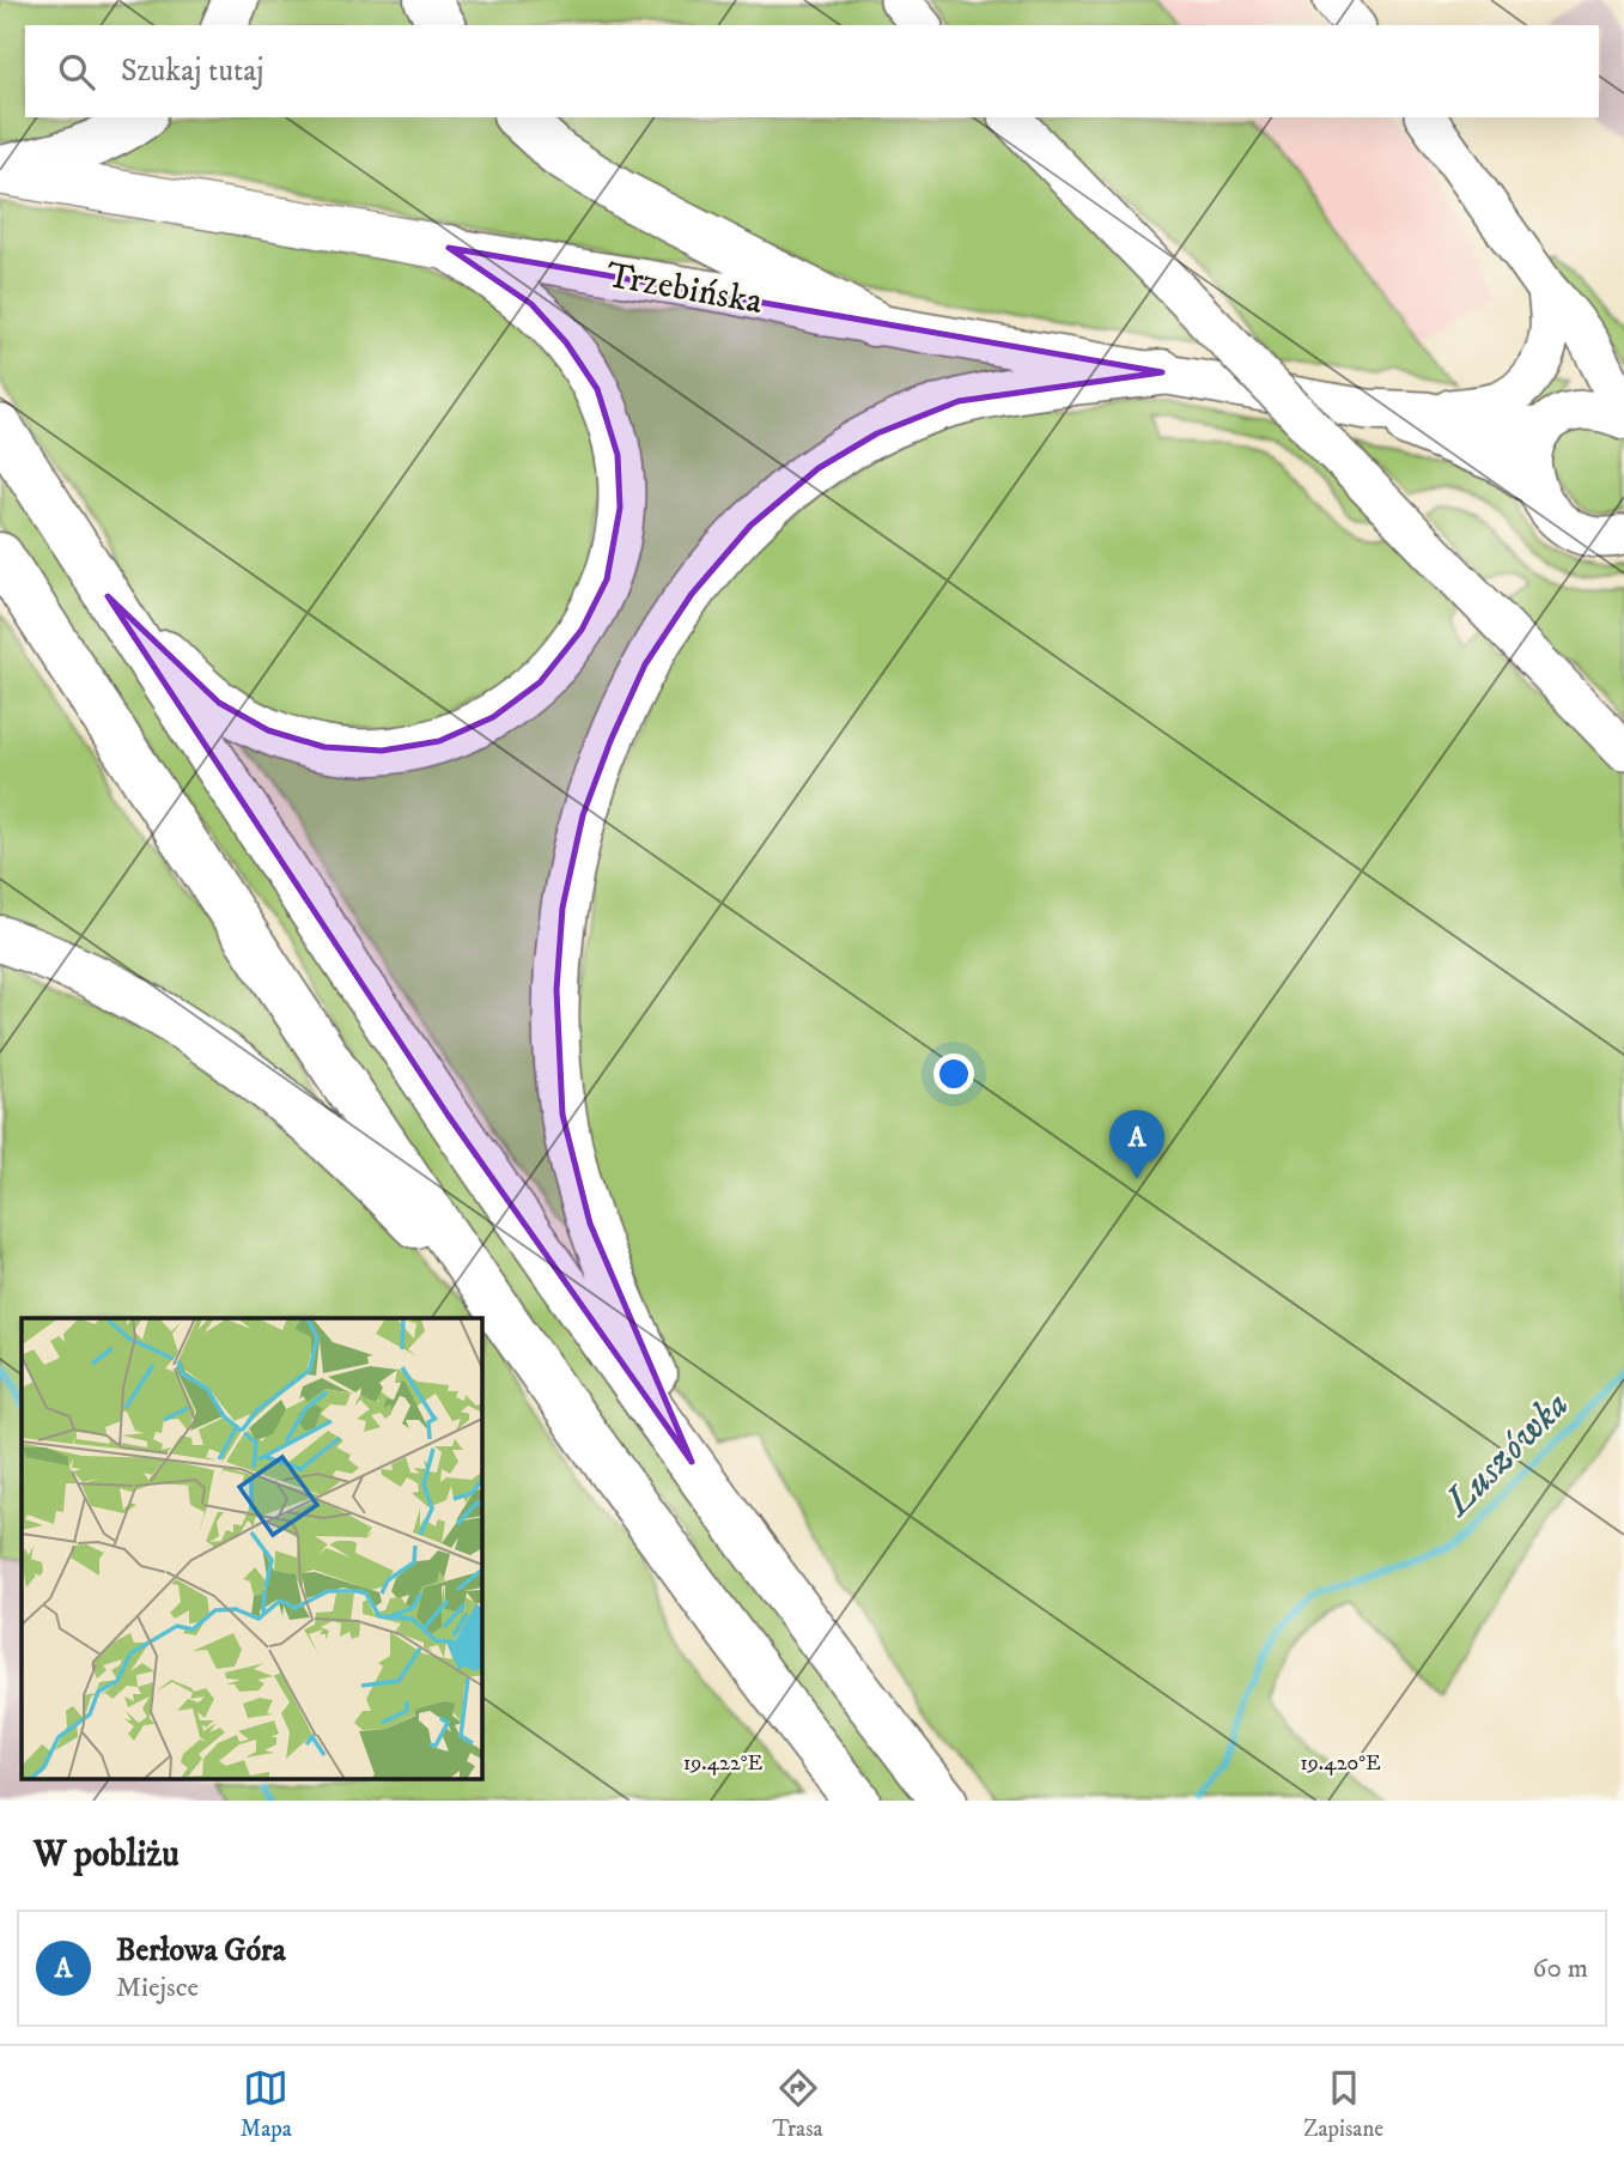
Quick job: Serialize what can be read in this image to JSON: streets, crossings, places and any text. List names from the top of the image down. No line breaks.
{"streets":{"main road":["Trzebińska"]},"water":["Luszówka"],"page":{"search":"Szukaj tutaj","pins":"A","heading":"W pobliżu","list":[{"mark":"A","name":"Berłowa Góra","note":"Miejsce","value":"60 m"}],"nav":["Mapa","Trasa","Zapisane"]},"coordinates":["19.422°E","19.420°E"]}
